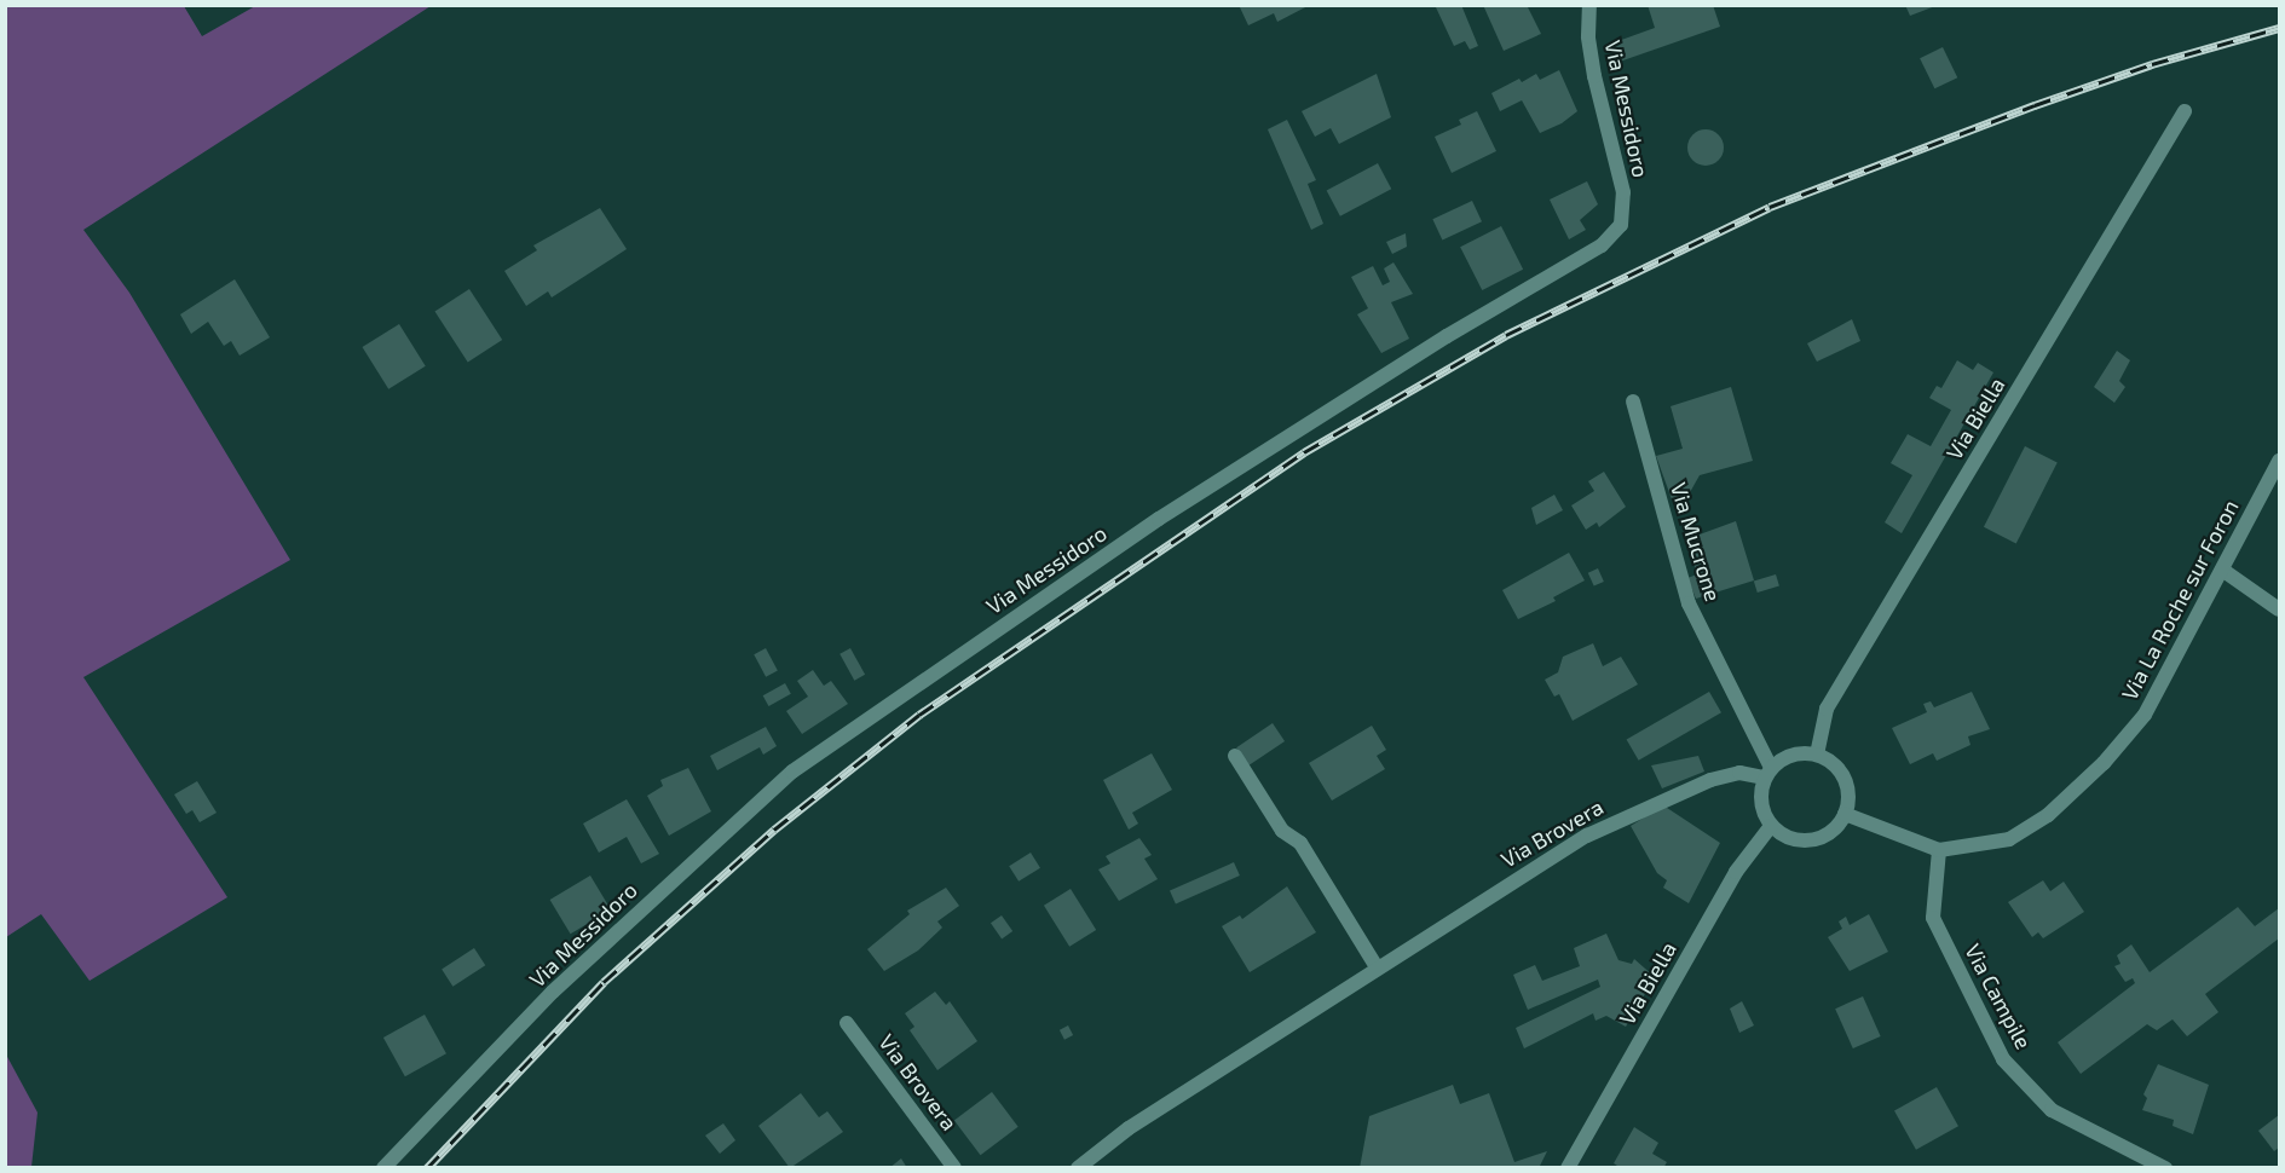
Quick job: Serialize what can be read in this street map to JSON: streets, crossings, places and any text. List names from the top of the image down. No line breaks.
{"streets":{"street":["Via Messidoro","Via Biella","Via Mucrone","Via La Roche sur Foron","Via Brovera","Via Campile"]},"crossings":[["Via Biella","Via Mucrone"],["Via Biella","Via La Roche sur Foron"],["Via Biella","Via Brovera"],["Via Mucrone","Via La Roche sur Foron"],["Via Mucrone","Via Brovera"],["Via La Roche sur Foron","Via Brovera"],["Via La Roche sur Foron","Via Campile"]]}
